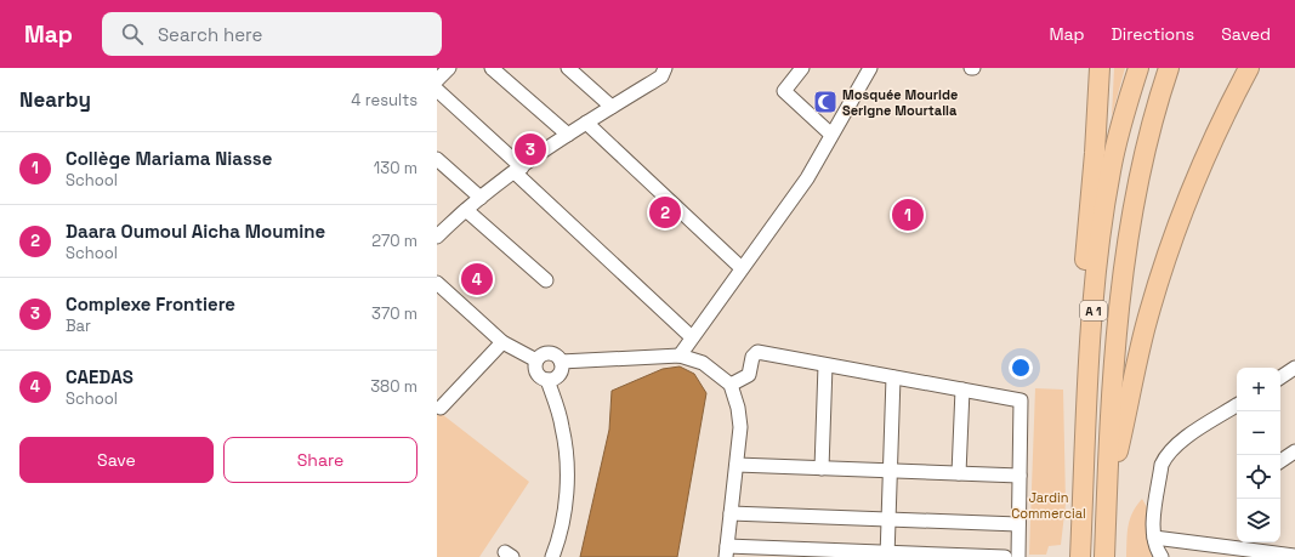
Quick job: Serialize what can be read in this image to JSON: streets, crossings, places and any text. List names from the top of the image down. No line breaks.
{"streets":{"highway":["A 1"]},"parks":["Jardin Commercial"],"places":{"mosque":["Mosquée Mouride Serigne Mourtalla"]},"page":{"header":"Map","search":"Search here","nav":["Map","Directions","Saved"],"heading":["Nearby","4 results"],"list":[{"mark":"1","name":"Collège Mariama Niasse","note":"School","value":"130 m"},{"mark":"2","name":"Daara Oumoul Aicha Moumine","note":"School","value":"270 m"},{"mark":"3","name":"Complexe Frontiere","note":"Bar","value":"370 m"},{"mark":"4","name":"CAEDAS","note":"School","value":"380 m"}],"pins":["3","2","1","4"],"map_buttons":["+","−"],"buttons":["Save","Share"]}}
